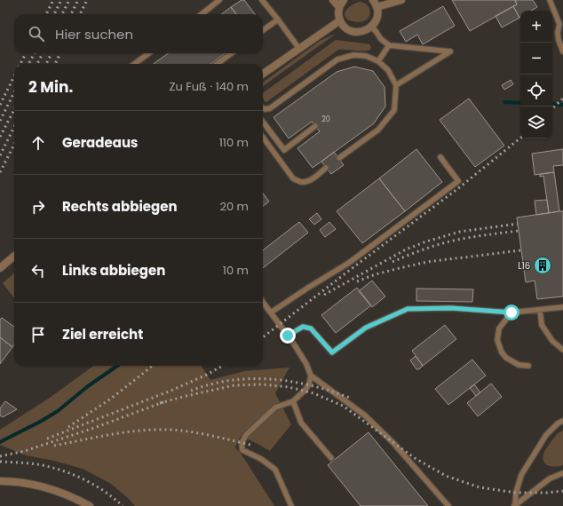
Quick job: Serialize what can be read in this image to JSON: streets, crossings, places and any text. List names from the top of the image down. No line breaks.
{"places":{"building":["L16"]},"house_numbers":["20"],"page":{"map_buttons":["+","−"],"search":"Hier suchen","heading":["2 Min.","Zu Fuß · 140 m"],"list":[["Geradeaus","110 m"],["Rechts abbiegen","20 m"],["Links abbiegen","10 m"],"Ziel erreicht"]}}
